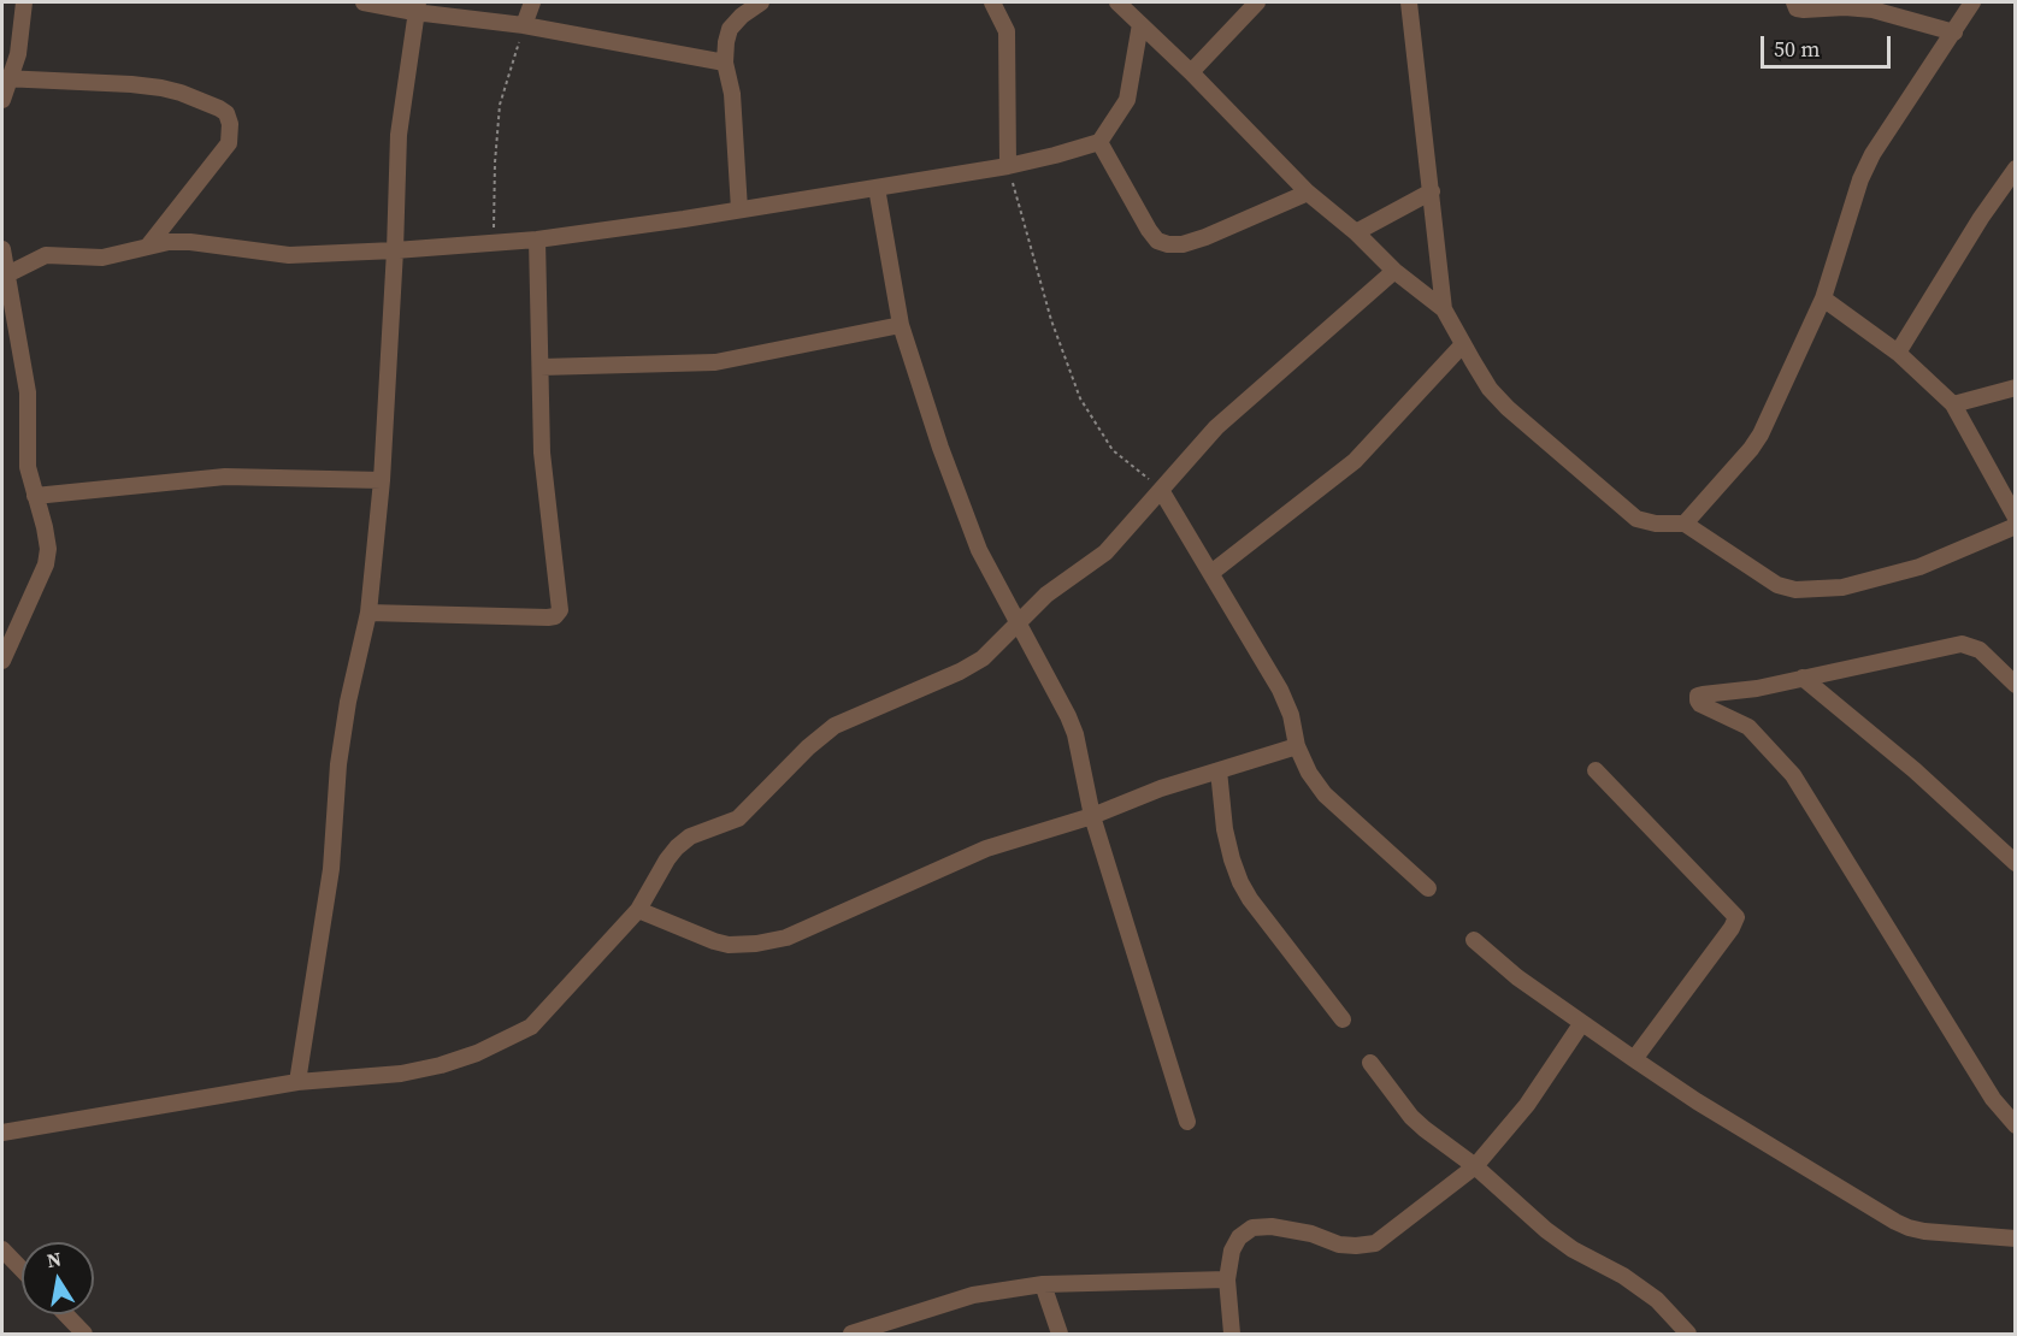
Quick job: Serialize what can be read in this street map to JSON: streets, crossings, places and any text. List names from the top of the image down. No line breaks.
{"scale_bar":"50 m","north":"top"}
